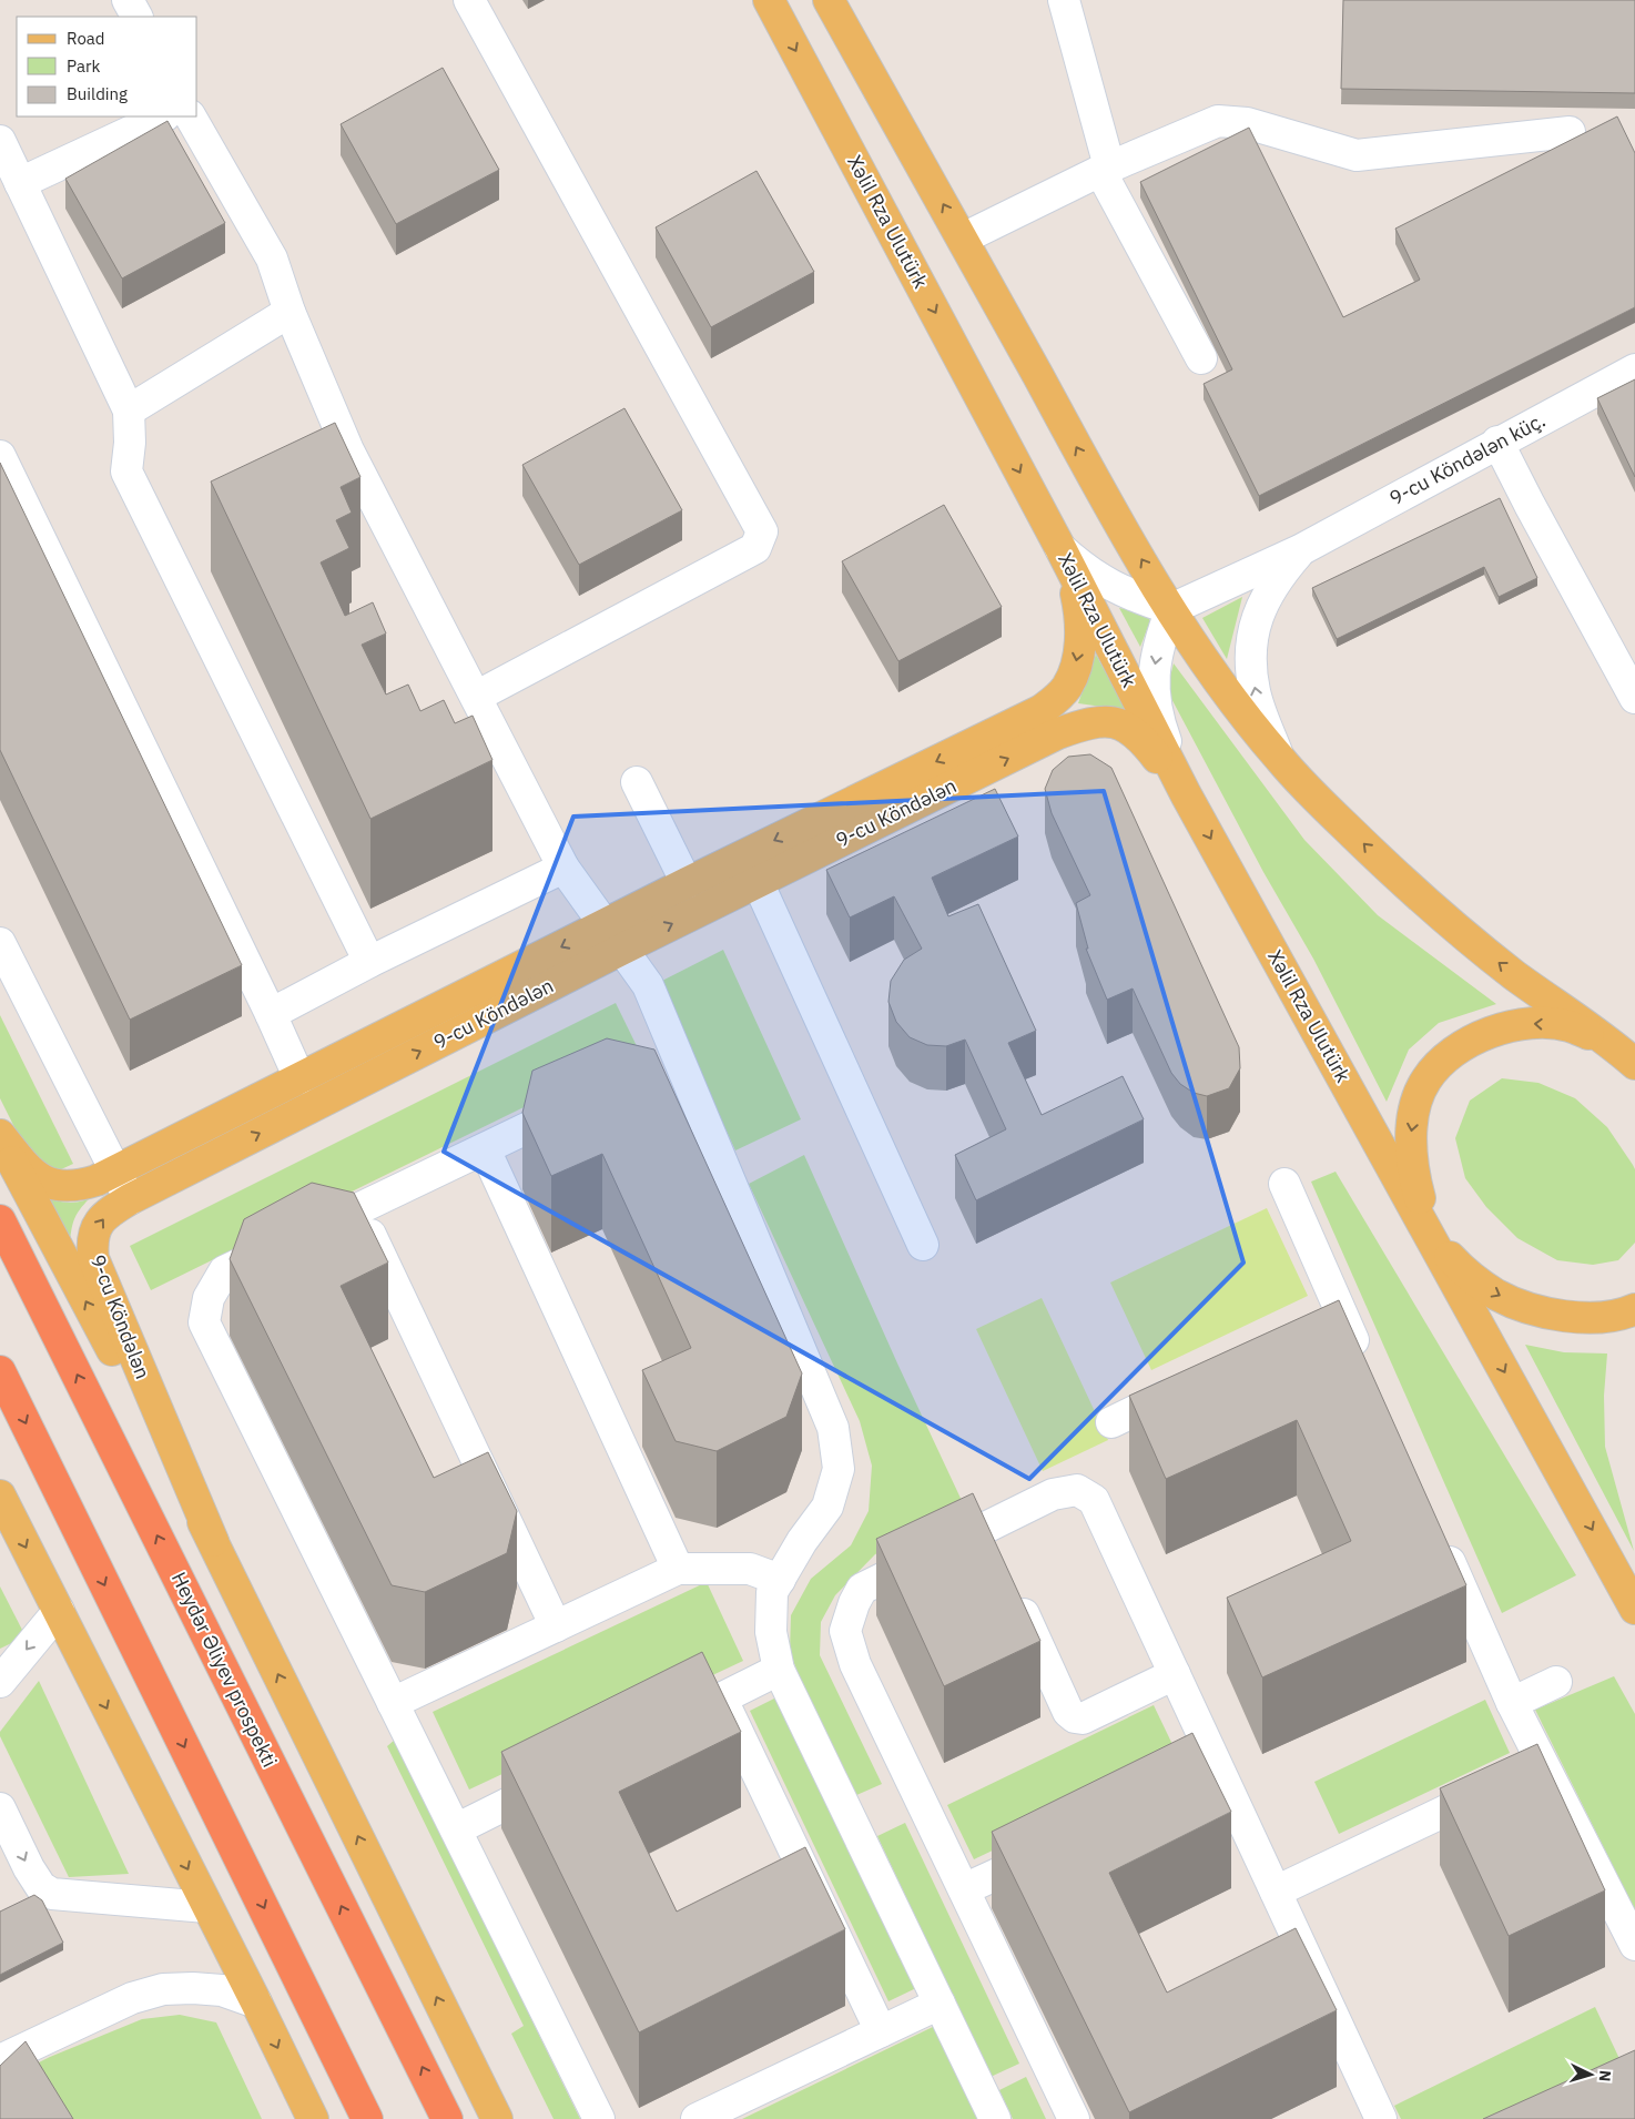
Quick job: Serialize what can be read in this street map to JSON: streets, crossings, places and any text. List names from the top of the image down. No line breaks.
{"streets":{"highway":["Heydər Əliyev prospekti"],"main road":["Xəlil Rza Ulutürk","9-cu Köndələn"],"street":["9-cu Köndələn küç."]},"crossings":[["Xəlil Rza Ulutürk","9-cu Köndələn"]],"legend":["Road","Park","Building"],"north":"right"}
